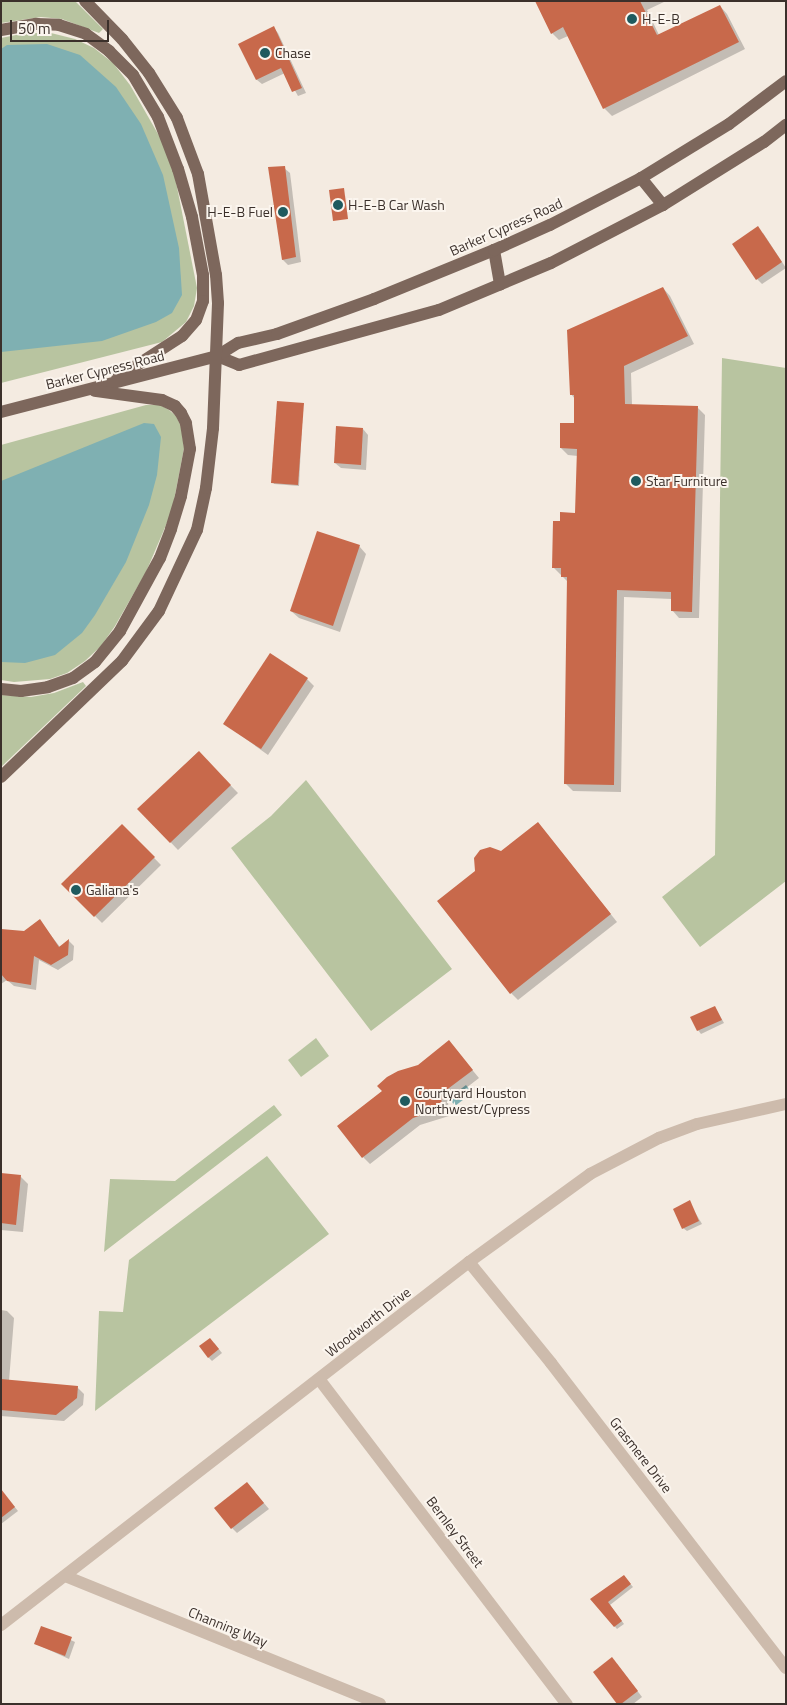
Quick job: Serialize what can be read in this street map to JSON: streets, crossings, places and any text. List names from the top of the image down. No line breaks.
{"streets":{"main road":["Barker Cypress Road"],"street":["Woodworth Drive","Grasmere Drive","Bernley Street","Channing Way"]},"crossings":[["Woodworth Drive","Grasmere Drive"],["Woodworth Drive","Bernley Street"],["Woodworth Drive","Channing Way"]],"places":["H-E-B","Chase","H-E-B Car Wash","H-E-B Fuel","Star Furniture","Galiana's","Courtyard Houston Northwest/Cypress"],"scale_bar":"50 m"}
